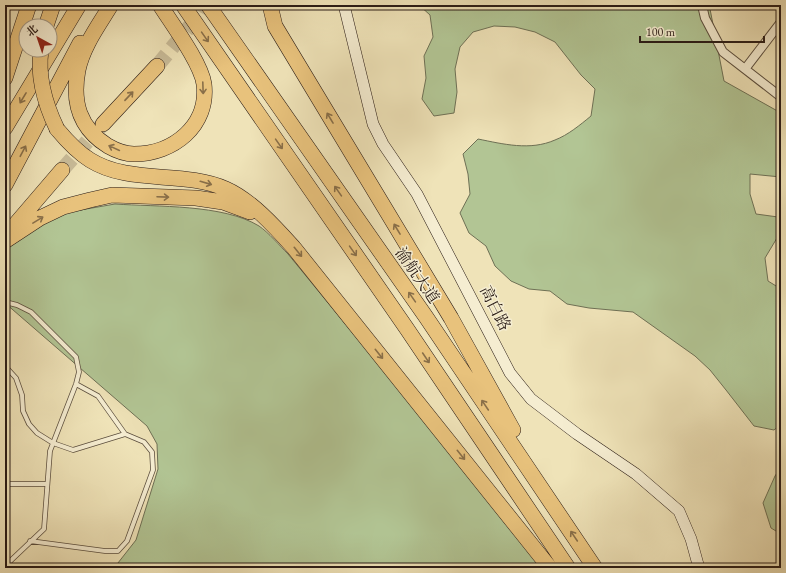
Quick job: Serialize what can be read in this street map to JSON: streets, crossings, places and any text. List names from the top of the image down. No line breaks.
{"streets":{"highway":["渝航大道"],"street":["高白路"]},"scale_bar":"100 m","north":"top left"}
